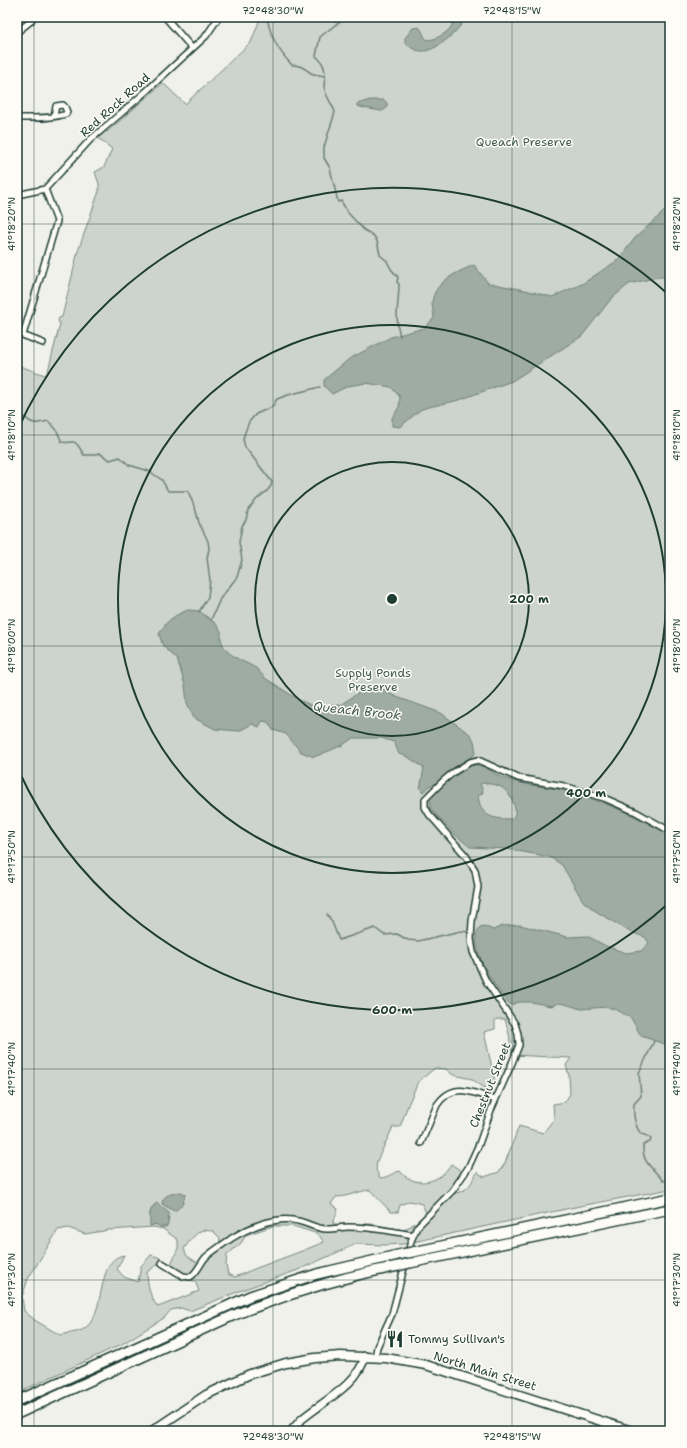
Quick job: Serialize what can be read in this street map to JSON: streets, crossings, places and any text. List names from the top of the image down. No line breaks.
{"streets":{"main road":["North Main Street"],"street":["Red Rock Road","Chestnut Street"]},"crossings":[["Chestnut Street","North Main Street"]],"water":["Queach Brook"],"parks":["Queach Preserve","Supply Ponds Preserve"],"places":{"restaurant":["Tommy Sullivan's"]},"coordinates":["72°48'30\"W","72°48'15\"W","41°18'20\"N","41°18'10\"N","41°18'00\"N","41°17'50\"N","41°17'40\"N","41°17'30\"N"],"rings":["200 m","400 m","600 m"]}
